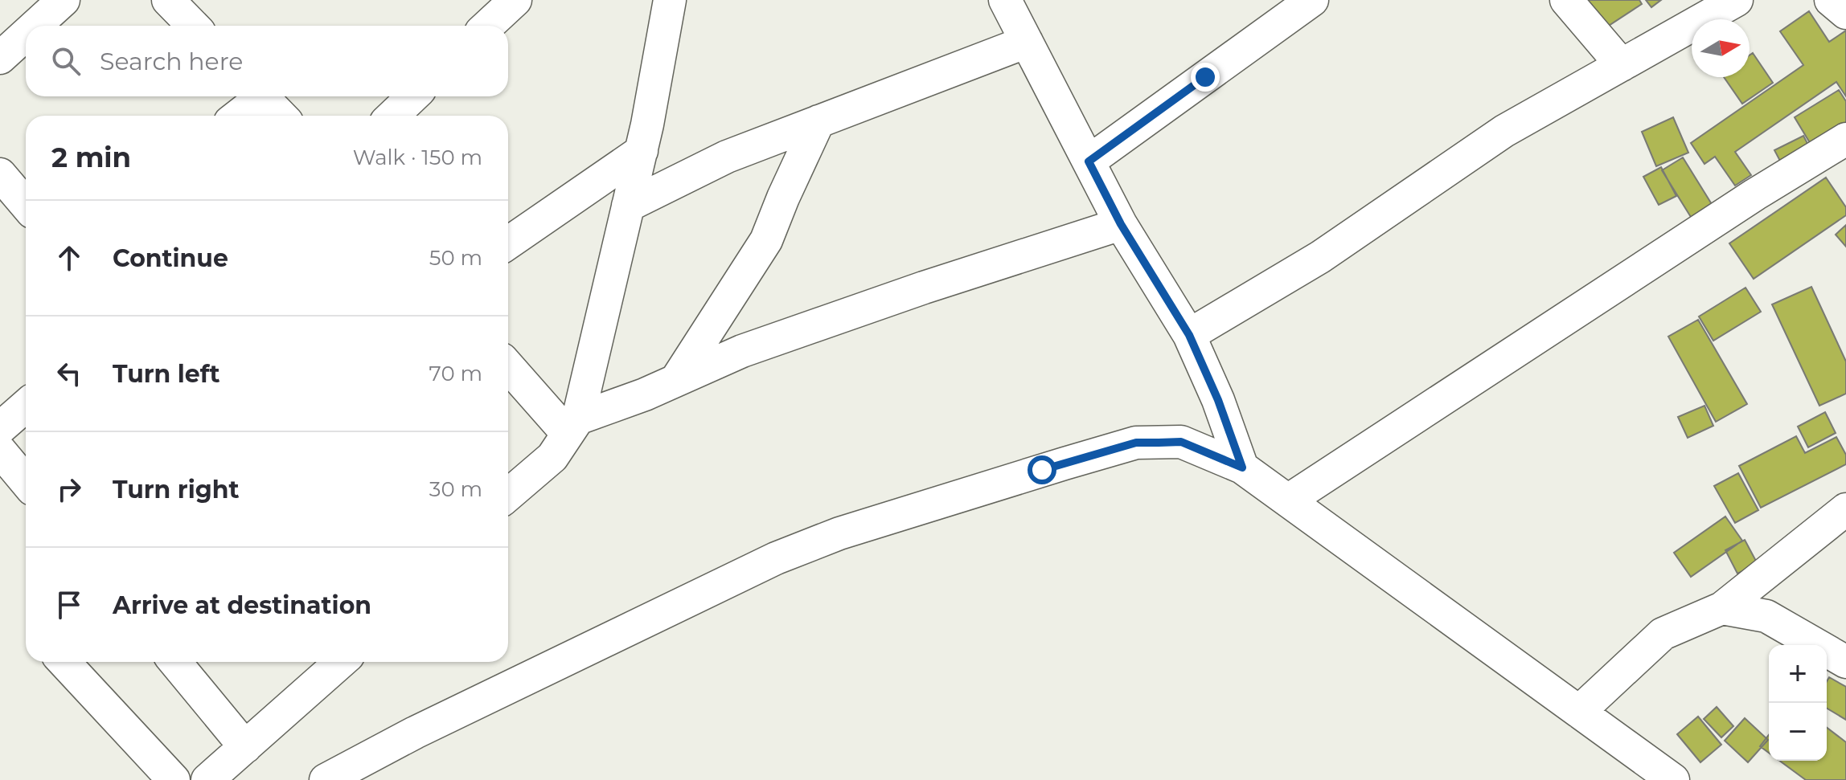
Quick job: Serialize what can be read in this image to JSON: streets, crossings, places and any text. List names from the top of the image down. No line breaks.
{"north":"right","page":{"search":"Search here","heading":["2 min","Walk · 150 m"],"list":[["Continue","50 m"],["Turn left","70 m"],["Turn right","30 m"],"Arrive at destination"],"map_buttons":["+","−"]}}
